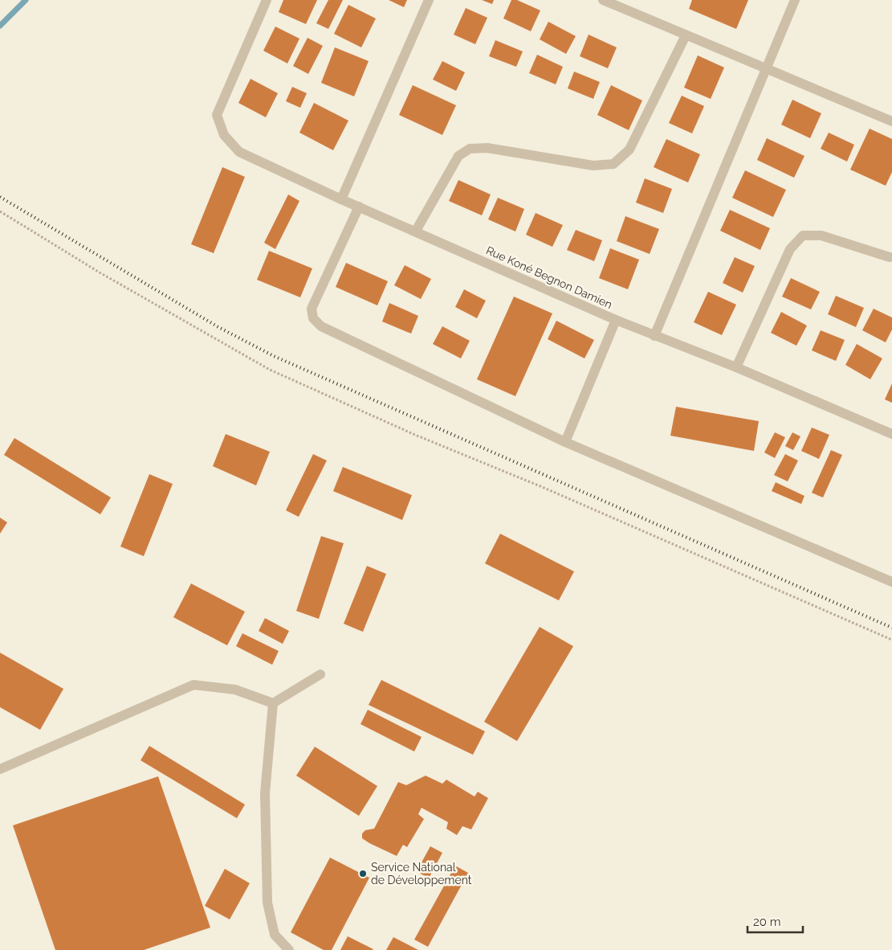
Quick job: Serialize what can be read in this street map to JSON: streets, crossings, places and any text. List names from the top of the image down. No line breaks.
{"streets":{"street":["Rue Koné Begnon Damien"]},"places":["Service National de Développement"],"scale_bar":"20 m"}
